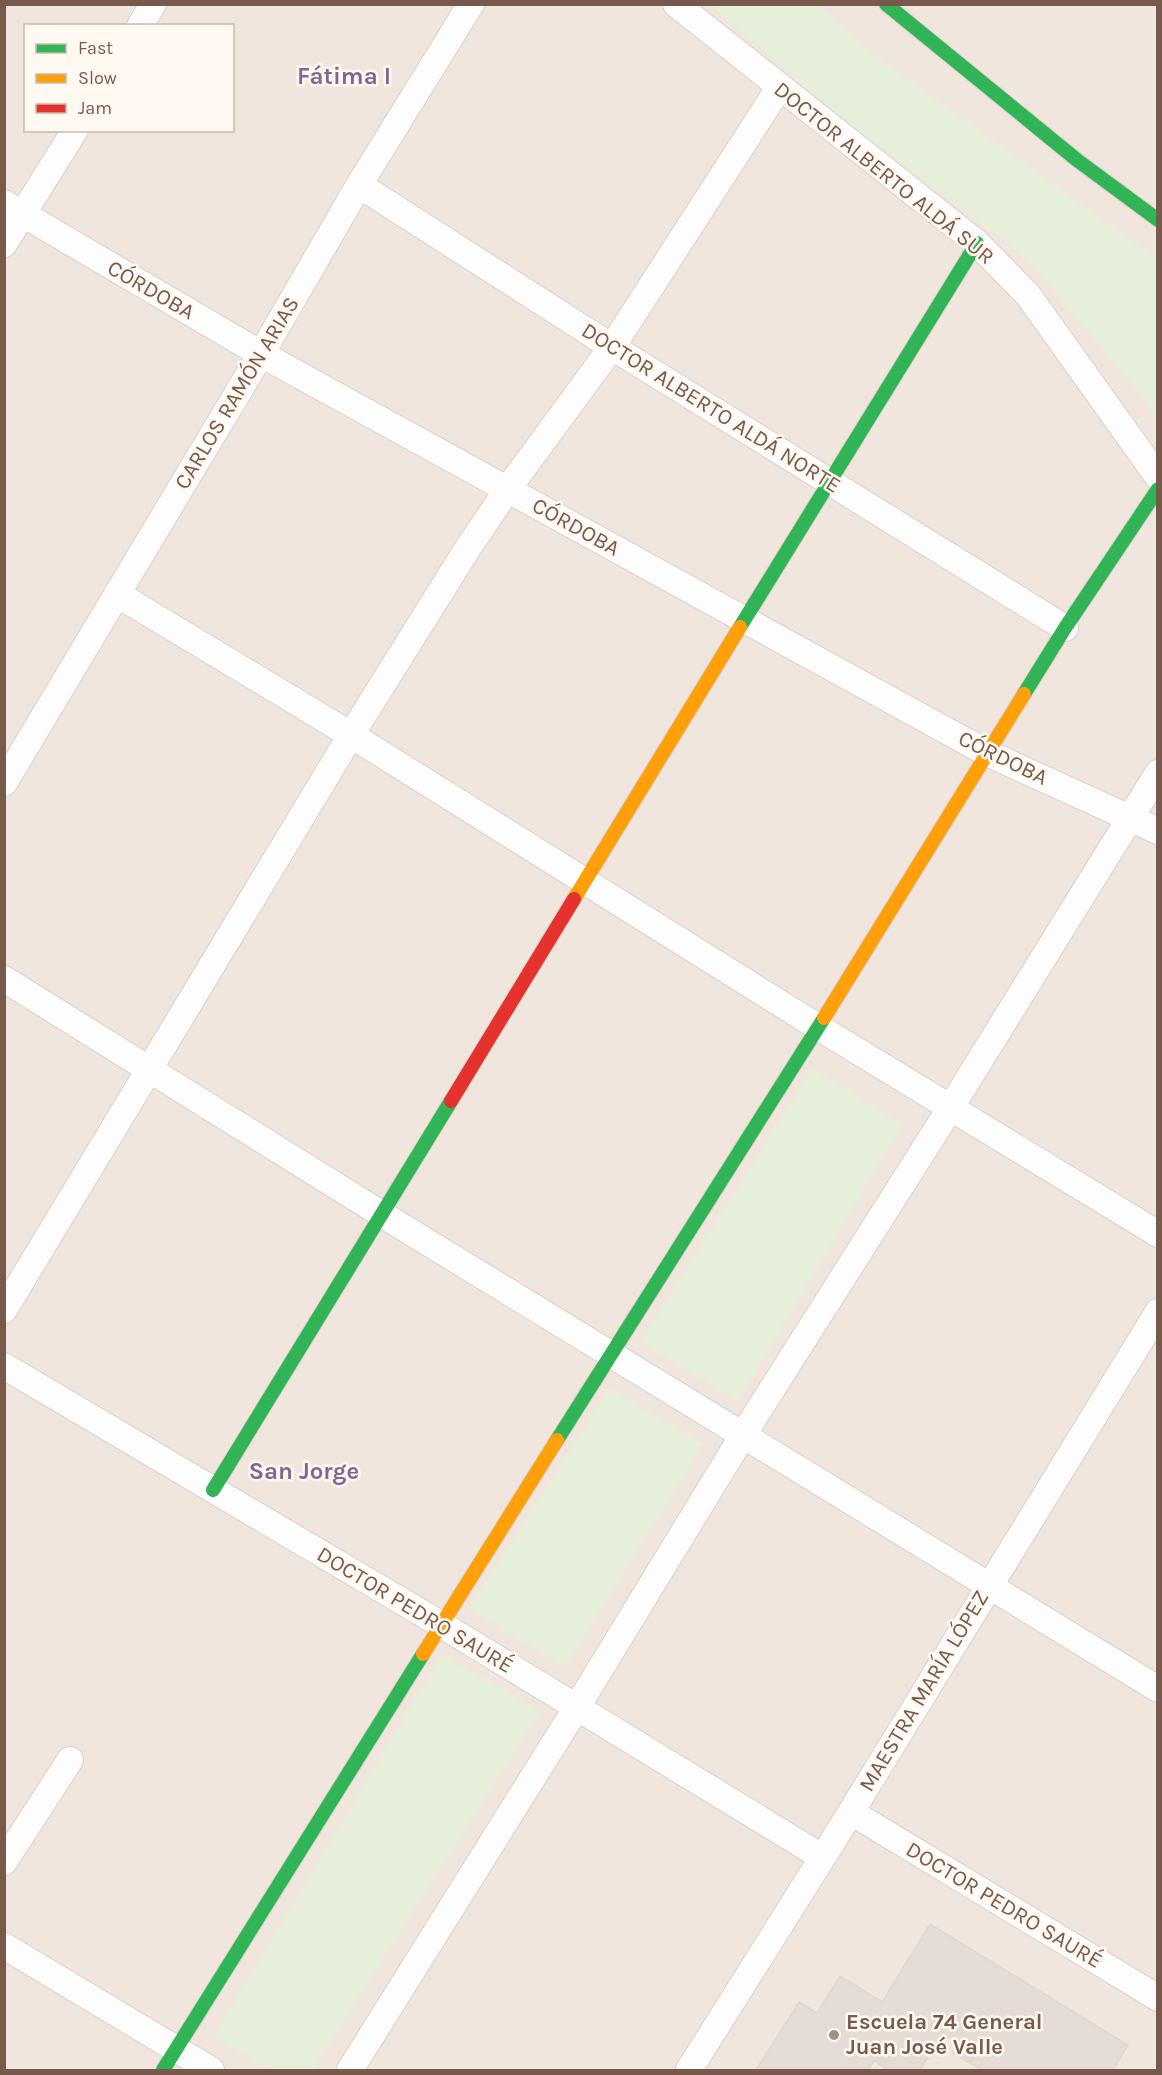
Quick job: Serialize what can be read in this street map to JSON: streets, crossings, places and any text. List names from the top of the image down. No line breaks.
{"streets":{"street":["DOCTOR ALBERTO ALDÁ SUR","CÓRDOBA","CARLOS RAMÓN ARIAS","DOCTOR ALBERTO ALDÁ NORTE","DOCTOR PEDRO SAURÉ","MAESTRA MARÍA LÓPEZ"]},"crossings":[["CÓRDOBA","CARLOS RAMÓN ARIAS"],["CARLOS RAMÓN ARIAS","DOCTOR ALBERTO ALDÁ NORTE"],["DOCTOR PEDRO SAURÉ","MAESTRA MARÍA LÓPEZ"]],"districts":["Fátima I","San Jorge"],"places":["Escuela 74 General Juan José Valle"],"legend":["Fast","Slow","Jam"]}
